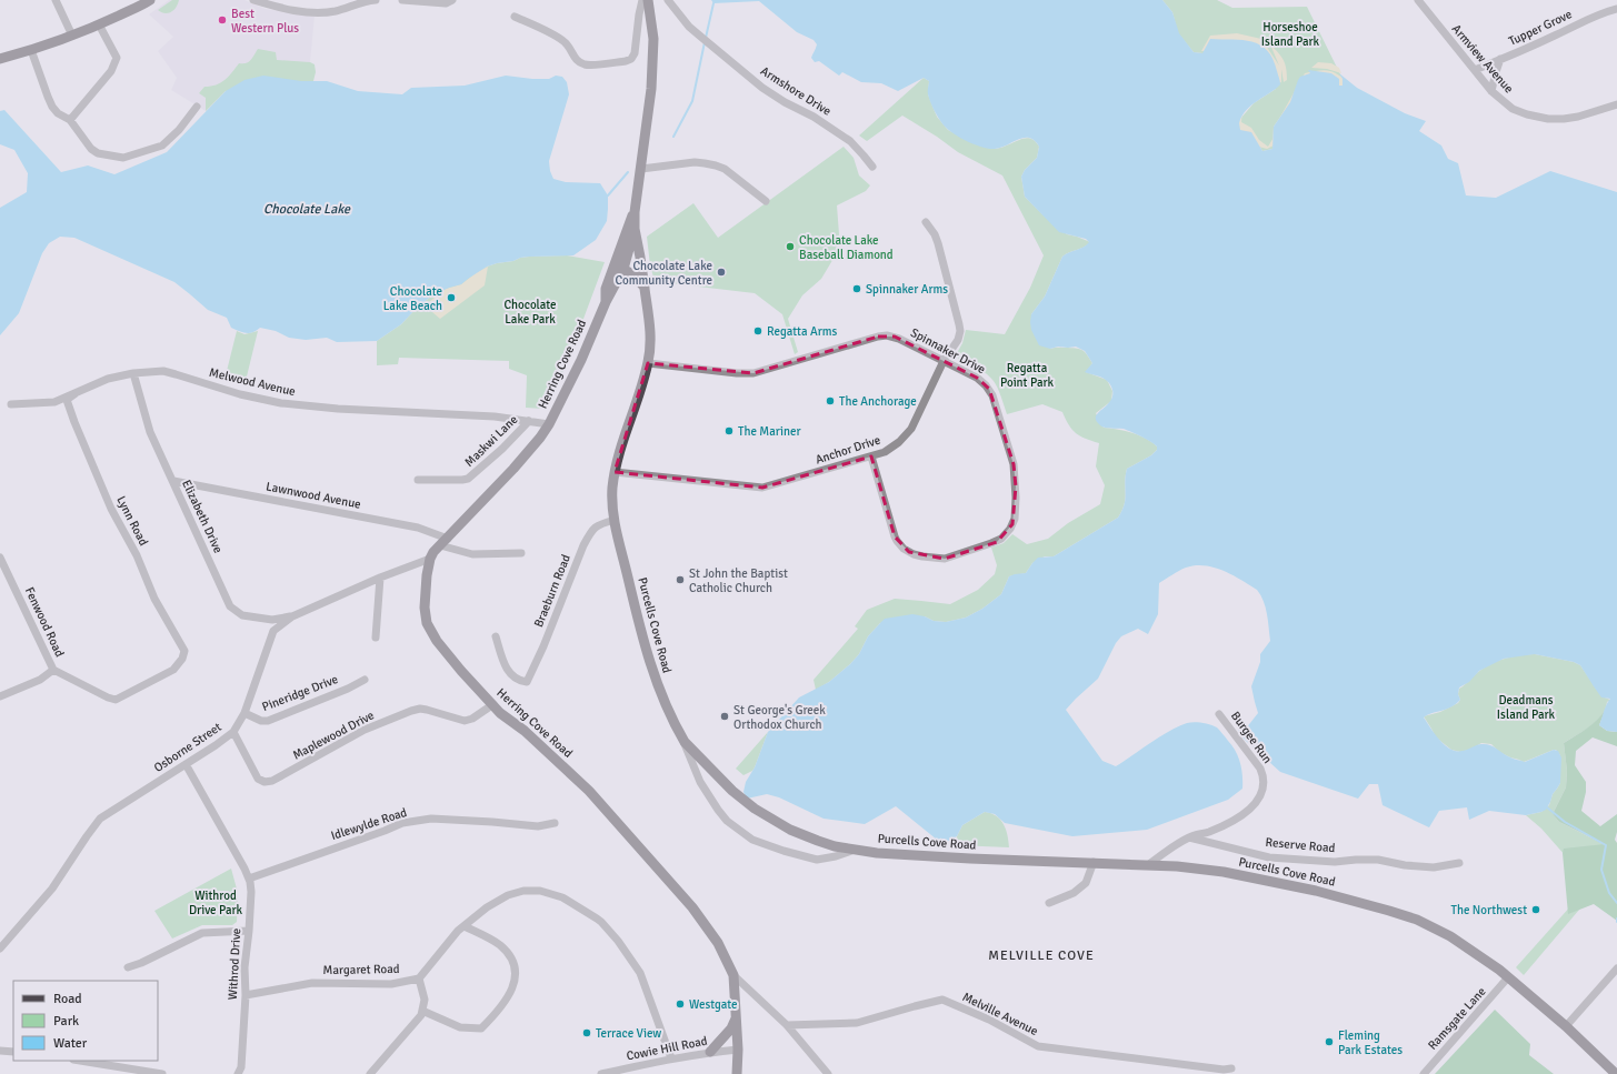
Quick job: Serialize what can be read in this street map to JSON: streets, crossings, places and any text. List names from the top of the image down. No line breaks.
{"streets":{"main road":["Herring Cove Road","Purcells Cove Road"],"street":["Tupper Grove","Armview Avenue","Armshore Drive","Spinnaker Drive","Melwood Avenue","Maskwi Lane","Anchor Drive","Lawnwood Avenue","Elizabeth Drive","Lynn Road","Braeburn Road","Fenwood Road","Pineridge Drive","Maplewood Drive","Burgee Run","Osborne Street","Idlewylde Road","Reserve Road","Withrod Drive","Margaret Road","Melville Avenue","Ramsgate Lane","Cowie Hill Road"]},"crossings":[["Tupper Grove","Armview Avenue"],["Spinnaker Drive","Anchor Drive"],["Spinnaker Drive","Purcells Cove Road"],["Herring Cove Road","Melwood Avenue"],["Herring Cove Road","Lawnwood Avenue"],["Herring Cove Road","Purcells Cove Road"],["Herring Cove Road","Maplewood Drive"],["Herring Cove Road","Osborne Street"],["Herring Cove Road","Cowie Hill Road"],["Melwood Avenue","Maskwi Lane"],["Melwood Avenue","Elizabeth Drive"],["Melwood Avenue","Lynn Road"],["Anchor Drive","Purcells Cove Road"],["Lawnwood Avenue","Elizabeth Drive"],["Elizabeth Drive","Osborne Street"],["Lynn Road","Fenwood Road"],["Braeburn Road","Purcells Cove Road"],["Purcells Cove Road","Ramsgate Lane"],["Pineridge Drive","Osborne Street"],["Maplewood Drive","Osborne Street"],["Burgee Run","Reserve Road"],["Osborne Street","Withrod Drive"],["Idlewylde Road","Withrod Drive"],["Withrod Drive","Margaret Road"]],"districts":["MELVILLE COVE"],"water":["Chocolate Lake"],"parks":["Horseshoe Island Park","Chocolate Lake Park","Regatta Point Park","Deadmans Island Park","Withrod Drive Park"],"places":["Best Western Plus","Chocolate Lake Baseball Diamond","Chocolate Lake Community Centre","Spinnaker Arms","Chocolate Lake Beach","Regatta Arms","The Anchorage","The Mariner","St John the Baptist Catholic Church","St George's Greek Orthodox Church","The Northwest","Westgate","Terrace View","Fleming Park Estates"],"legend":["Road","Park","Water"]}
